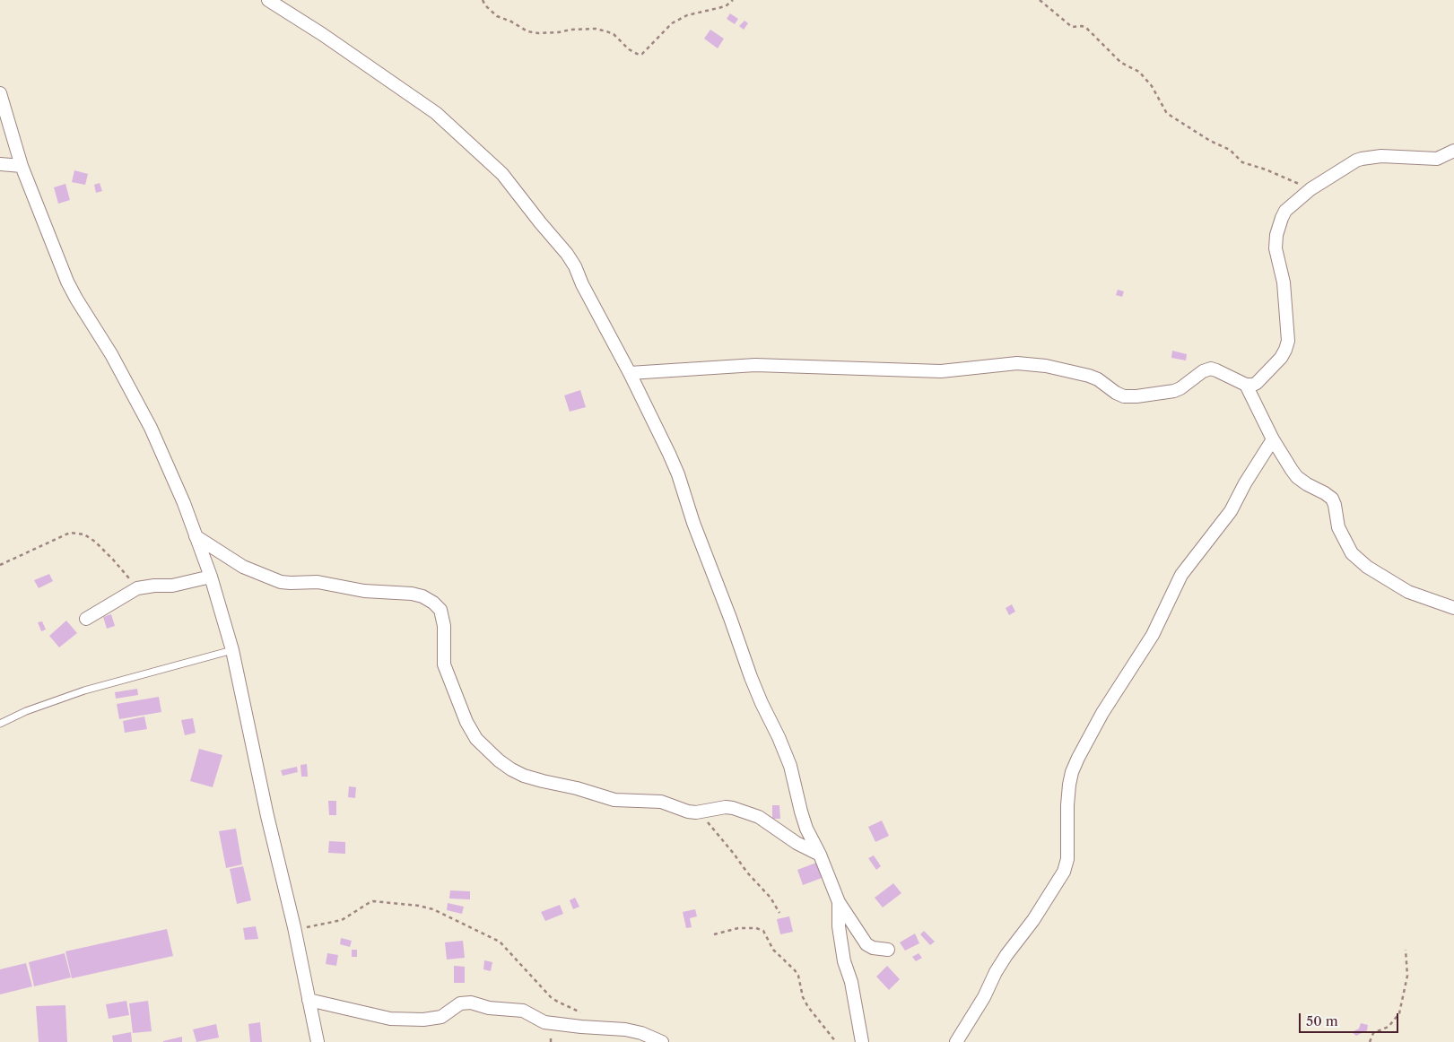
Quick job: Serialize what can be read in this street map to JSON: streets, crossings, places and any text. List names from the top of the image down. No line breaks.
{"scale_bar":"50 m"}
